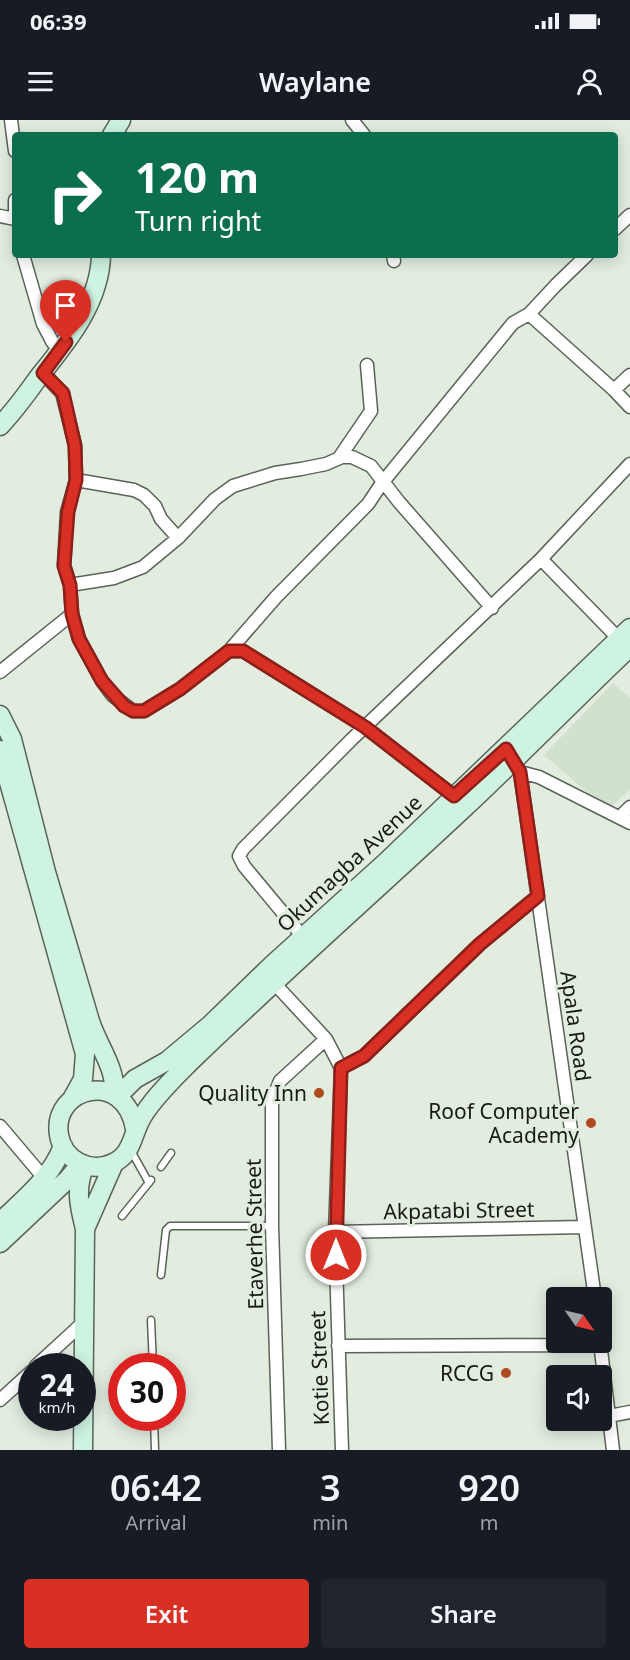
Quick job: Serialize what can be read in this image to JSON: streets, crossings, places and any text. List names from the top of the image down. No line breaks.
{"streets":{"main road":["Okumagba Avenue"],"street":["Apala Road","Akpatabi Street","Etaverhe Street","Kotie Street"]},"crossings":[["Okumagba Avenue","Apala Road"],["Okumagba Avenue","Kotie Street"],["Apala Road","Akpatabi Street"],["Akpatabi Street","Kotie Street"],["Etaverhe Street","Kotie Street"]],"places":["Quality Inn","Roof Computer Academy","RCCG"],"north":"bottom right","page":{"status":"06:39","header":"Waylane","turn":["120 m","Turn right"],"speed":"24 km/h","limit":"30","eta":["06:42","Arrival","3","min","920","m"],"buttons":["Exit","Share"]}}
